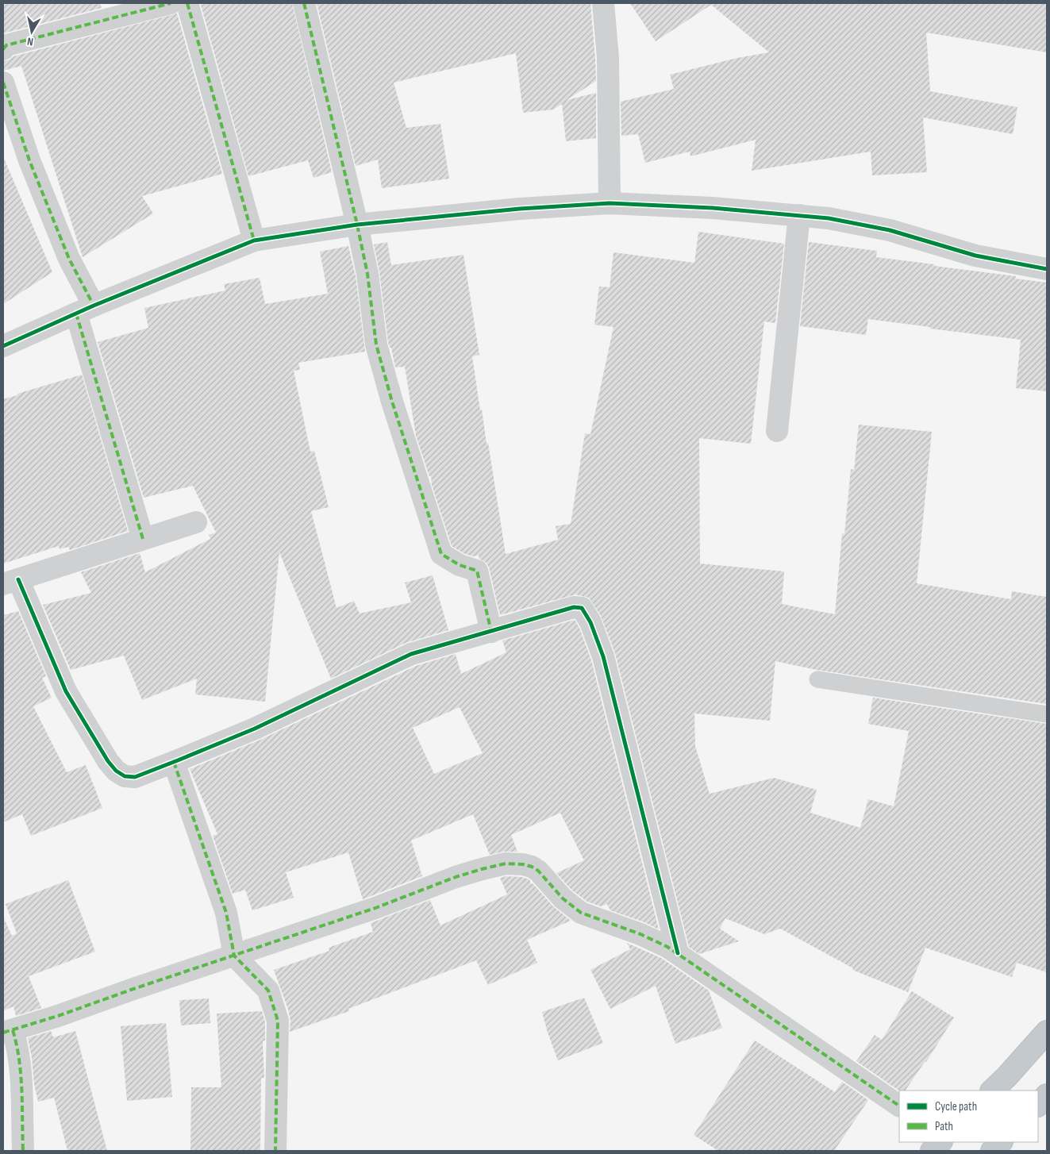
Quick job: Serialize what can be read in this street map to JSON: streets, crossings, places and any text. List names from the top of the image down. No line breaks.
{"legend":["Cycle path","Path"],"north":"bottom"}
